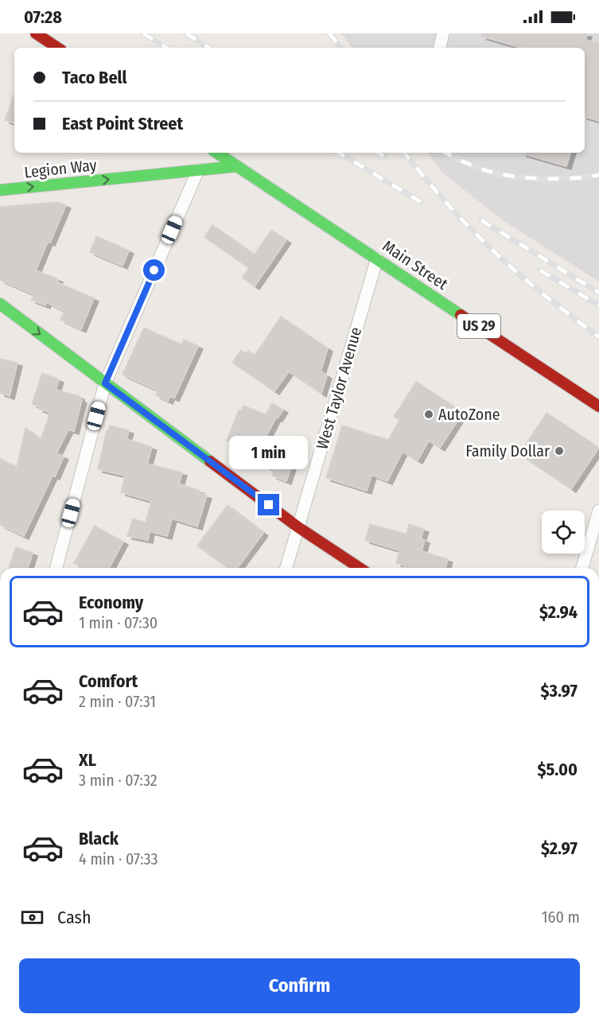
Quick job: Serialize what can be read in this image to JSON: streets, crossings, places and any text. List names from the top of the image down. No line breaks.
{"streets":{"main road":["Legion Way","Main Street","US 29"],"street":["West Taylor Avenue"]},"crossings":[["Legion Way","Main Street"],["Main Street","West Taylor Avenue"]],"one_way":["Legion Way"],"places":["AutoZone","Family Dollar"],"page":{"status":"07:28","banner":["Taco Bell","East Point Street"],"bubble":"1 min","list":[{"name":"Economy","note":"1 min · 07:30","value":"$2.94"},{"name":"Comfort","note":"2 min · 07:31","value":"$3.97"},{"name":"XL","note":"3 min · 07:32","value":"$5.00"},{"name":"Black","note":"4 min · 07:33","value":"$2.97"}],"pay":["Cash","160 m"],"buttons":"Confirm"}}
